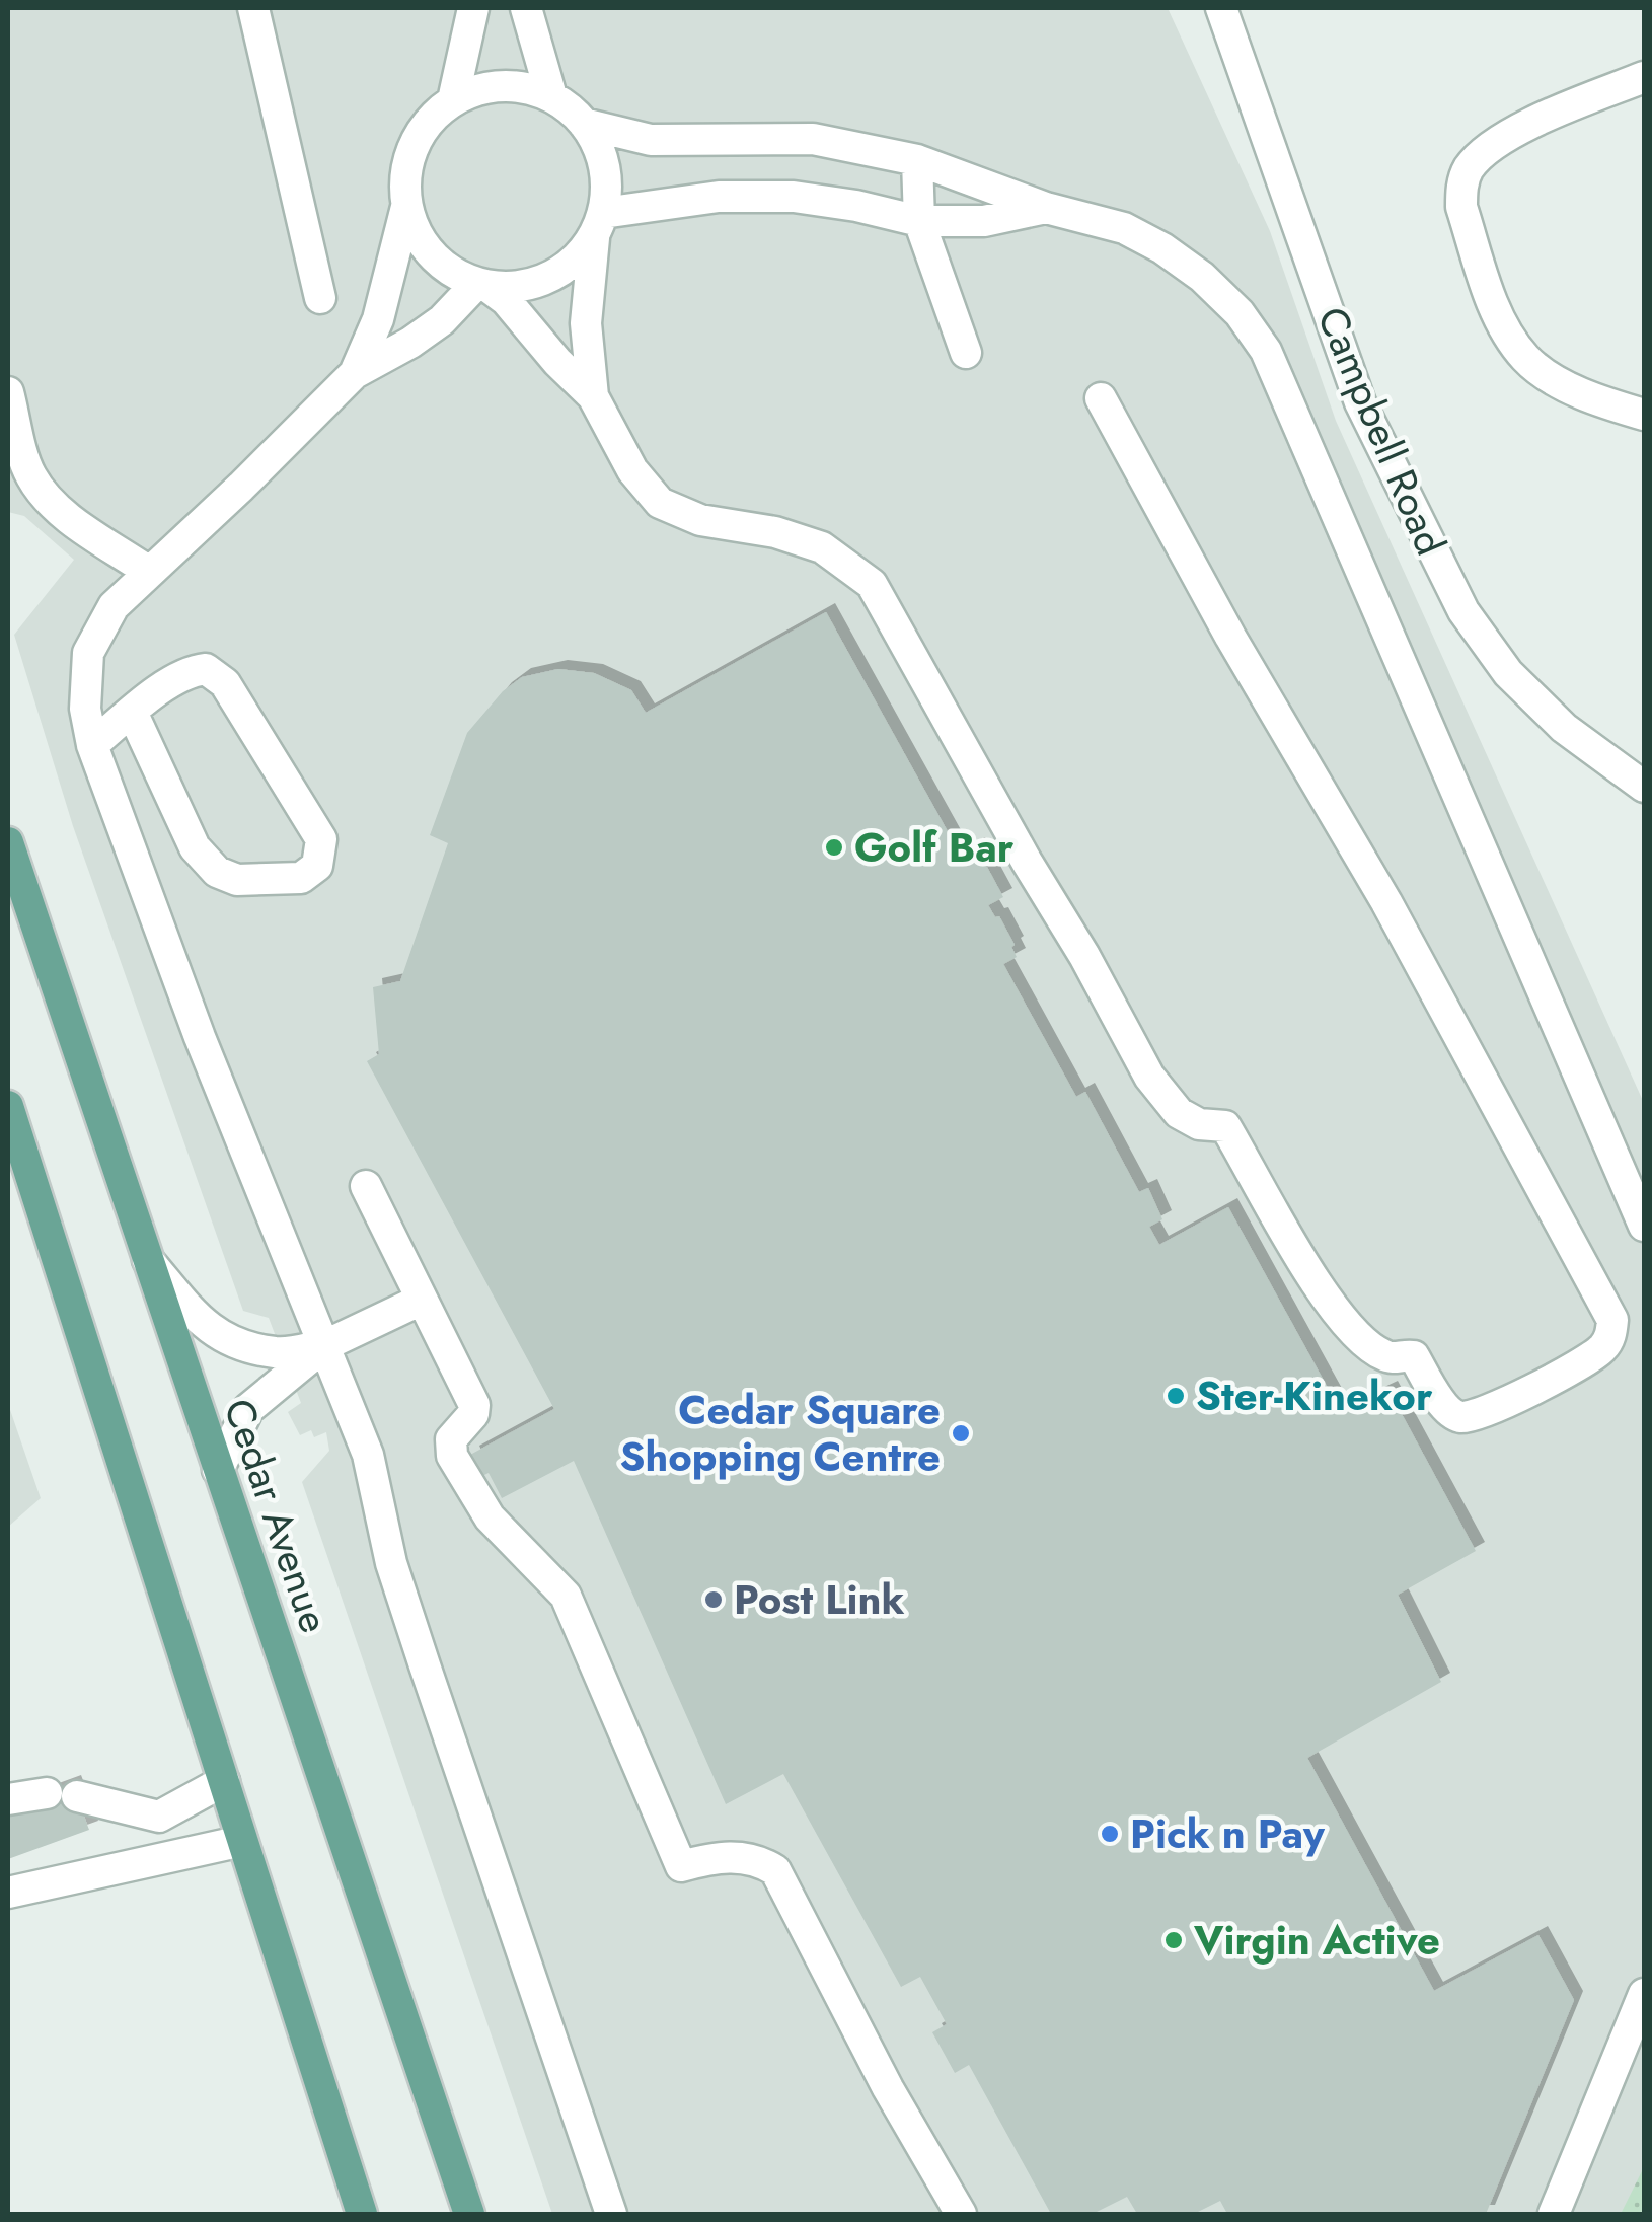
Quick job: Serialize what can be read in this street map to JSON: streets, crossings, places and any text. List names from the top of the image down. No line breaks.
{"streets":{"main road":["Cedar Avenue"],"street":["Campbell Road"]},"places":["Golf Bar","Ster-Kinekor","Cedar Square Shopping Centre","Post Link","Pick n Pay","Virgin Active"]}
